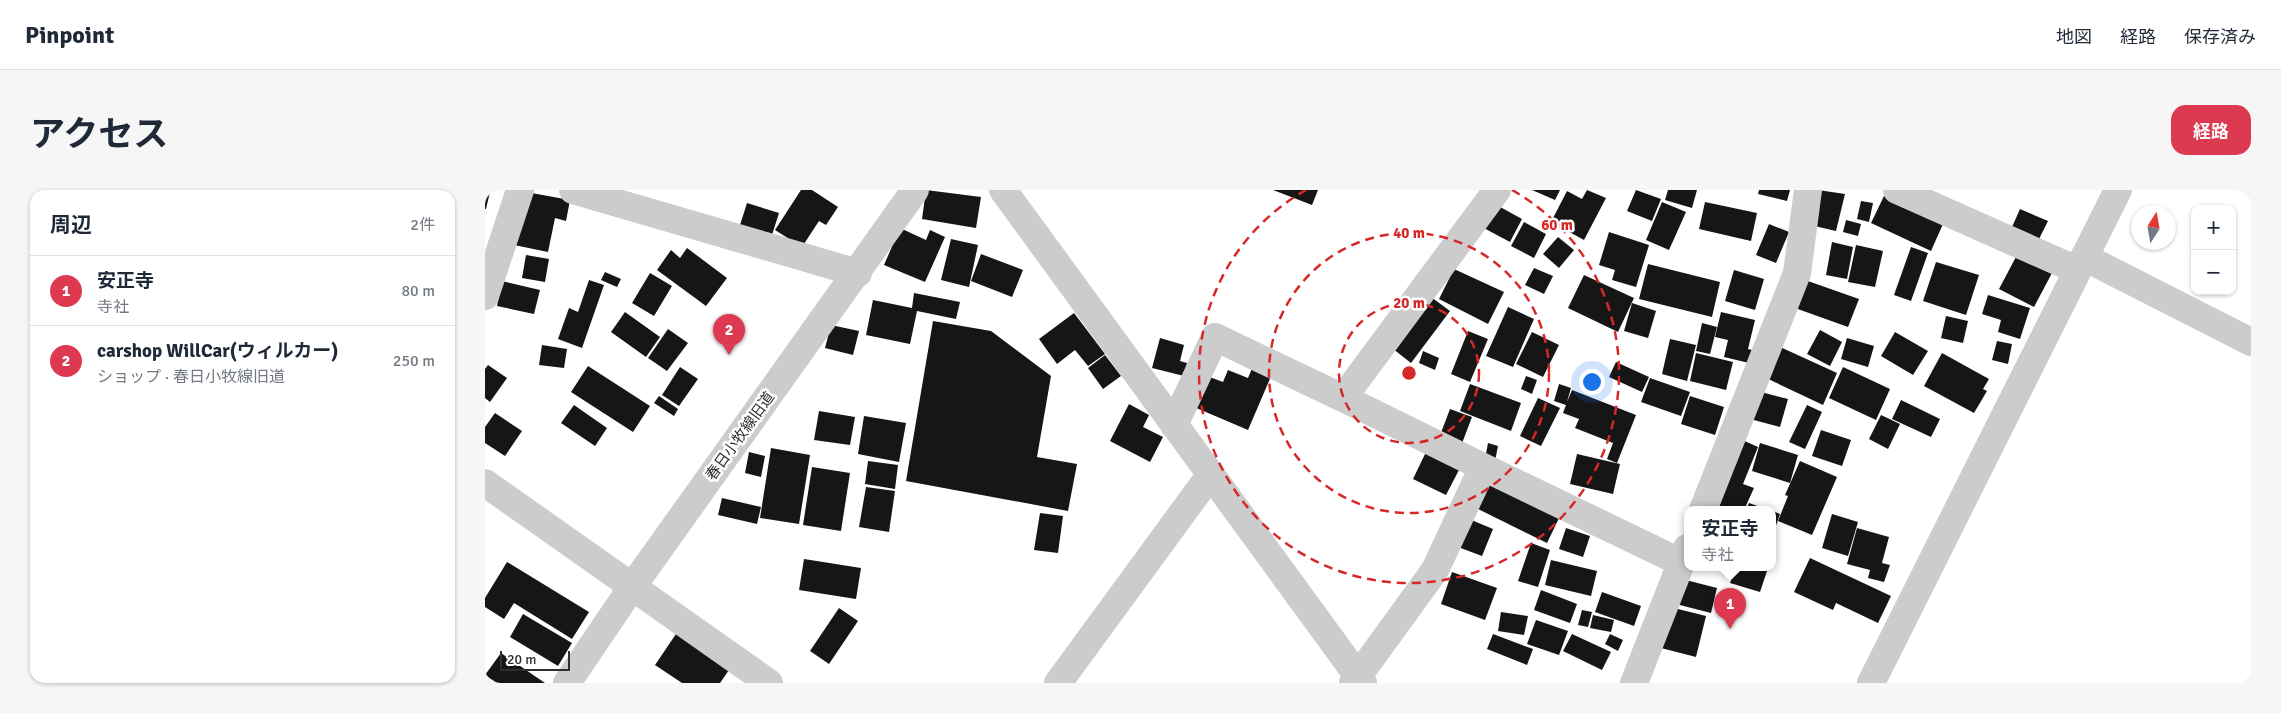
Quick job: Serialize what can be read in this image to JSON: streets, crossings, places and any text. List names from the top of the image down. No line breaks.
{"streets":{"street":["春日小牧線旧道"]},"scale_bar":"20 m","north":"top","page":{"header":"Pinpoint","nav":["地図","経路","保存済み"],"title":"アクセス","buttons":"経路","heading":["周辺","2件"],"map_buttons":["+","−"],"list":[{"mark":"1","name":"安正寺","note":"寺社","value":"80 m"},{"mark":"2","name":"carshop WillCar(ウィルカー)","note":"ショップ · 春日小牧線旧道","value":"250 m"}],"pins":["2","1"],"popup":["安正寺","寺社"],"scale":"20 m"},"rings":["60 m","40 m","20 m"]}
